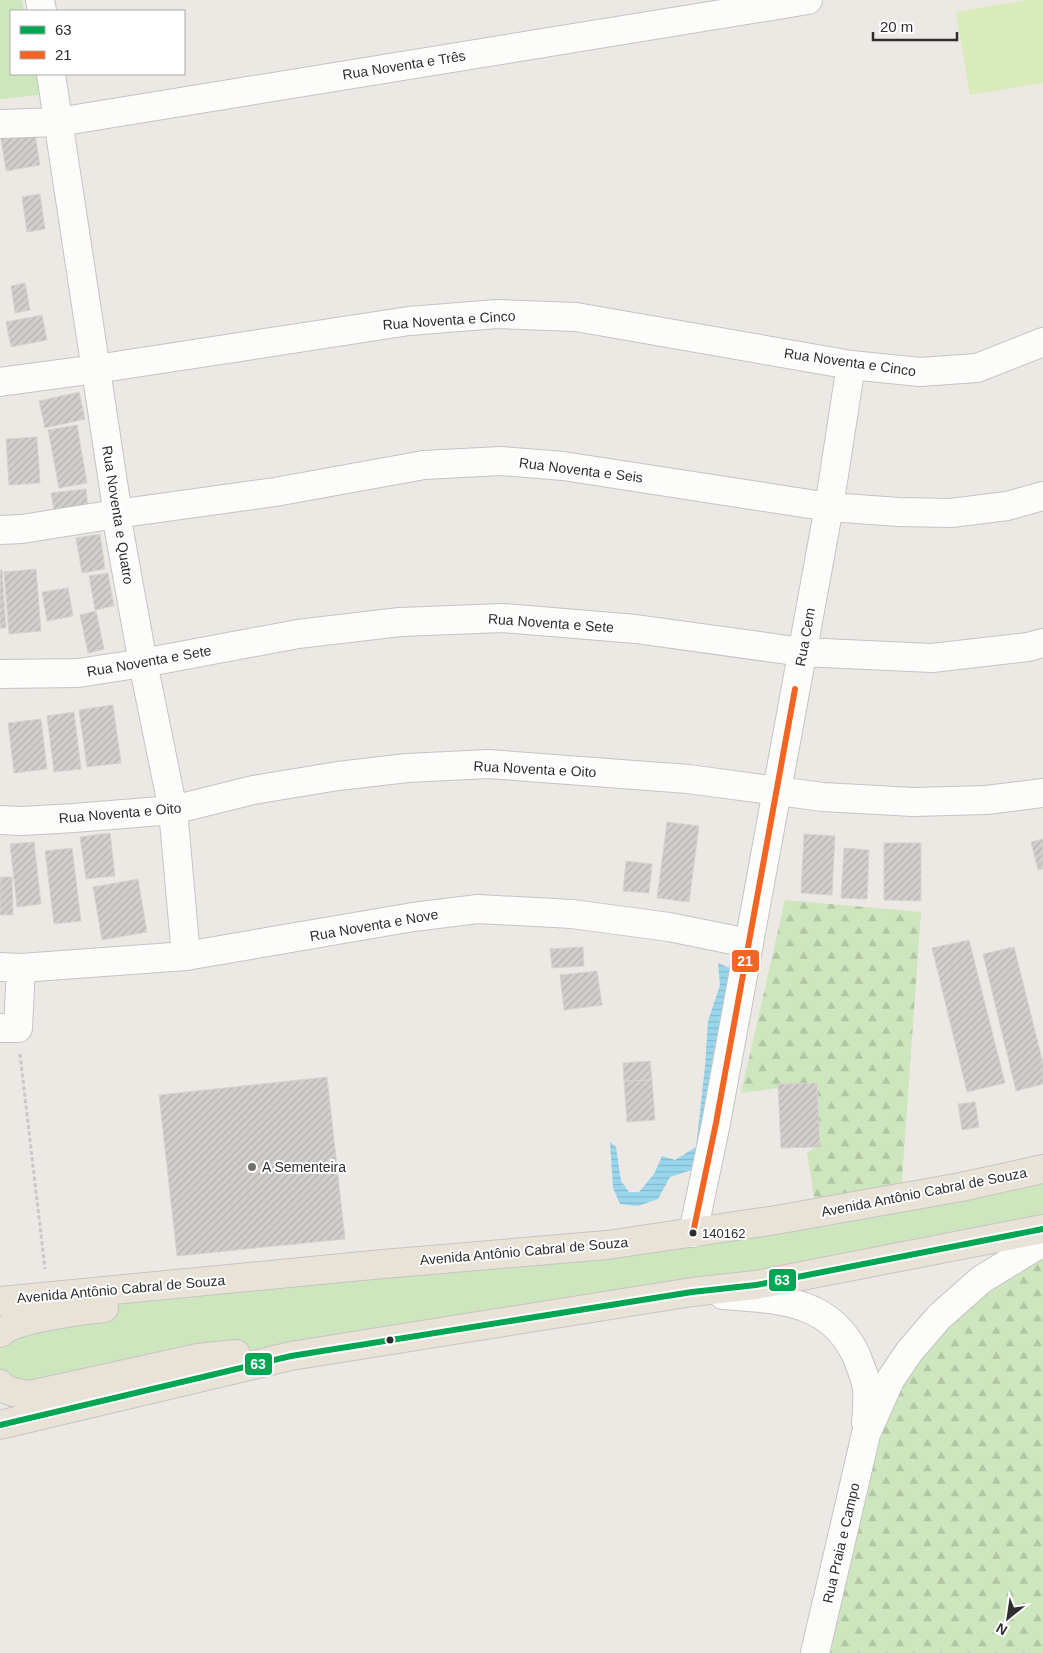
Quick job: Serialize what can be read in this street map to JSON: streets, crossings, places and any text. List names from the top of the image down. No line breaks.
{"streets":{"highway":["Avenida Antônio Cabral de Souza"],"street":["Rua Noventa e Três","Rua Noventa e Cinco","Rua Noventa e Seis","Rua Noventa e Quatro","Rua Noventa e Sete","Rua Cem","Rua Noventa e Oito","Rua Noventa e Nove","Rua Praia e Campo"]},"crossings":[["Rua Noventa e Três","Rua Noventa e Quatro"],["Rua Noventa e Cinco","Rua Noventa e Quatro"],["Rua Noventa e Cinco","Rua Cem"],["Rua Noventa e Seis","Rua Noventa e Quatro"],["Rua Noventa e Seis","Rua Cem"],["Rua Noventa e Quatro","Rua Noventa e Sete"],["Rua Noventa e Quatro","Rua Noventa e Oito"],["Rua Noventa e Quatro","Rua Noventa e Nove"],["Rua Noventa e Sete","Rua Cem"],["Rua Cem","Rua Noventa e Oito"],["Rua Cem","Rua Noventa e Nove"],["Rua Cem","Avenida Antônio Cabral de Souza"]],"places":["A Sementeira","140162"],"lines":["transit line 21","transit line 63"],"legend":["63","21"],"scale_bar":"20 m","north":"bottom left"}
